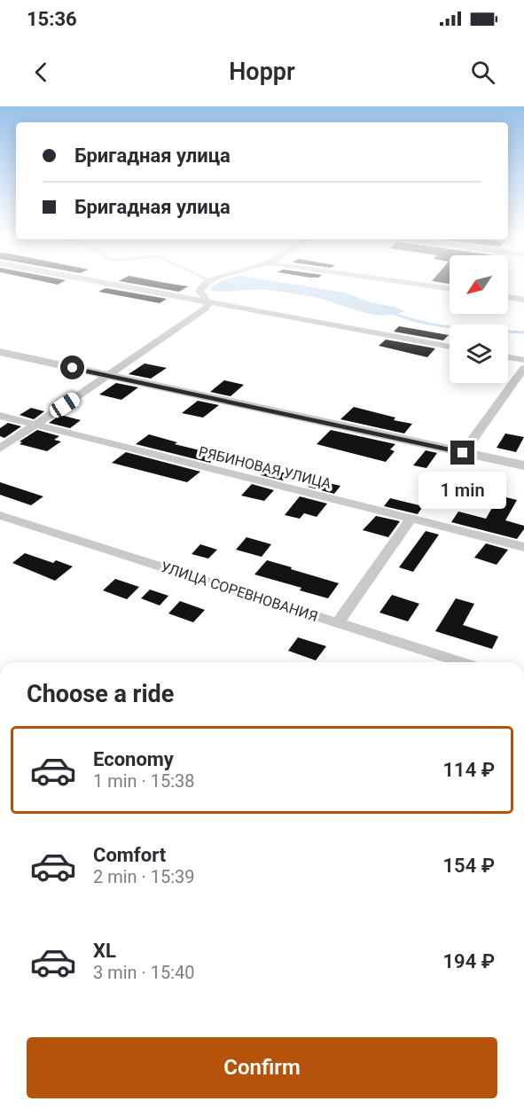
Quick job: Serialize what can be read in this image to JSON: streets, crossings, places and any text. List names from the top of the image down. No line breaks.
{"streets":{"street":["РЯБИНОВАЯ УЛИЦА","УЛИЦА СОРЕВНОВАНИЯ"]},"north":"bottom left","page":{"status":"15:36","header":"Hoppr","banner":["Бригадная улица","Бригадная улица"],"bubble":"1 min","heading":"Choose a ride","list":[{"name":"Economy","note":"1 min · 15:38","value":"114 ₽"},{"name":"Comfort","note":"2 min · 15:39","value":"154 ₽"},{"name":"XL","note":"3 min · 15:40","value":"194 ₽"}],"buttons":"Confirm"}}
